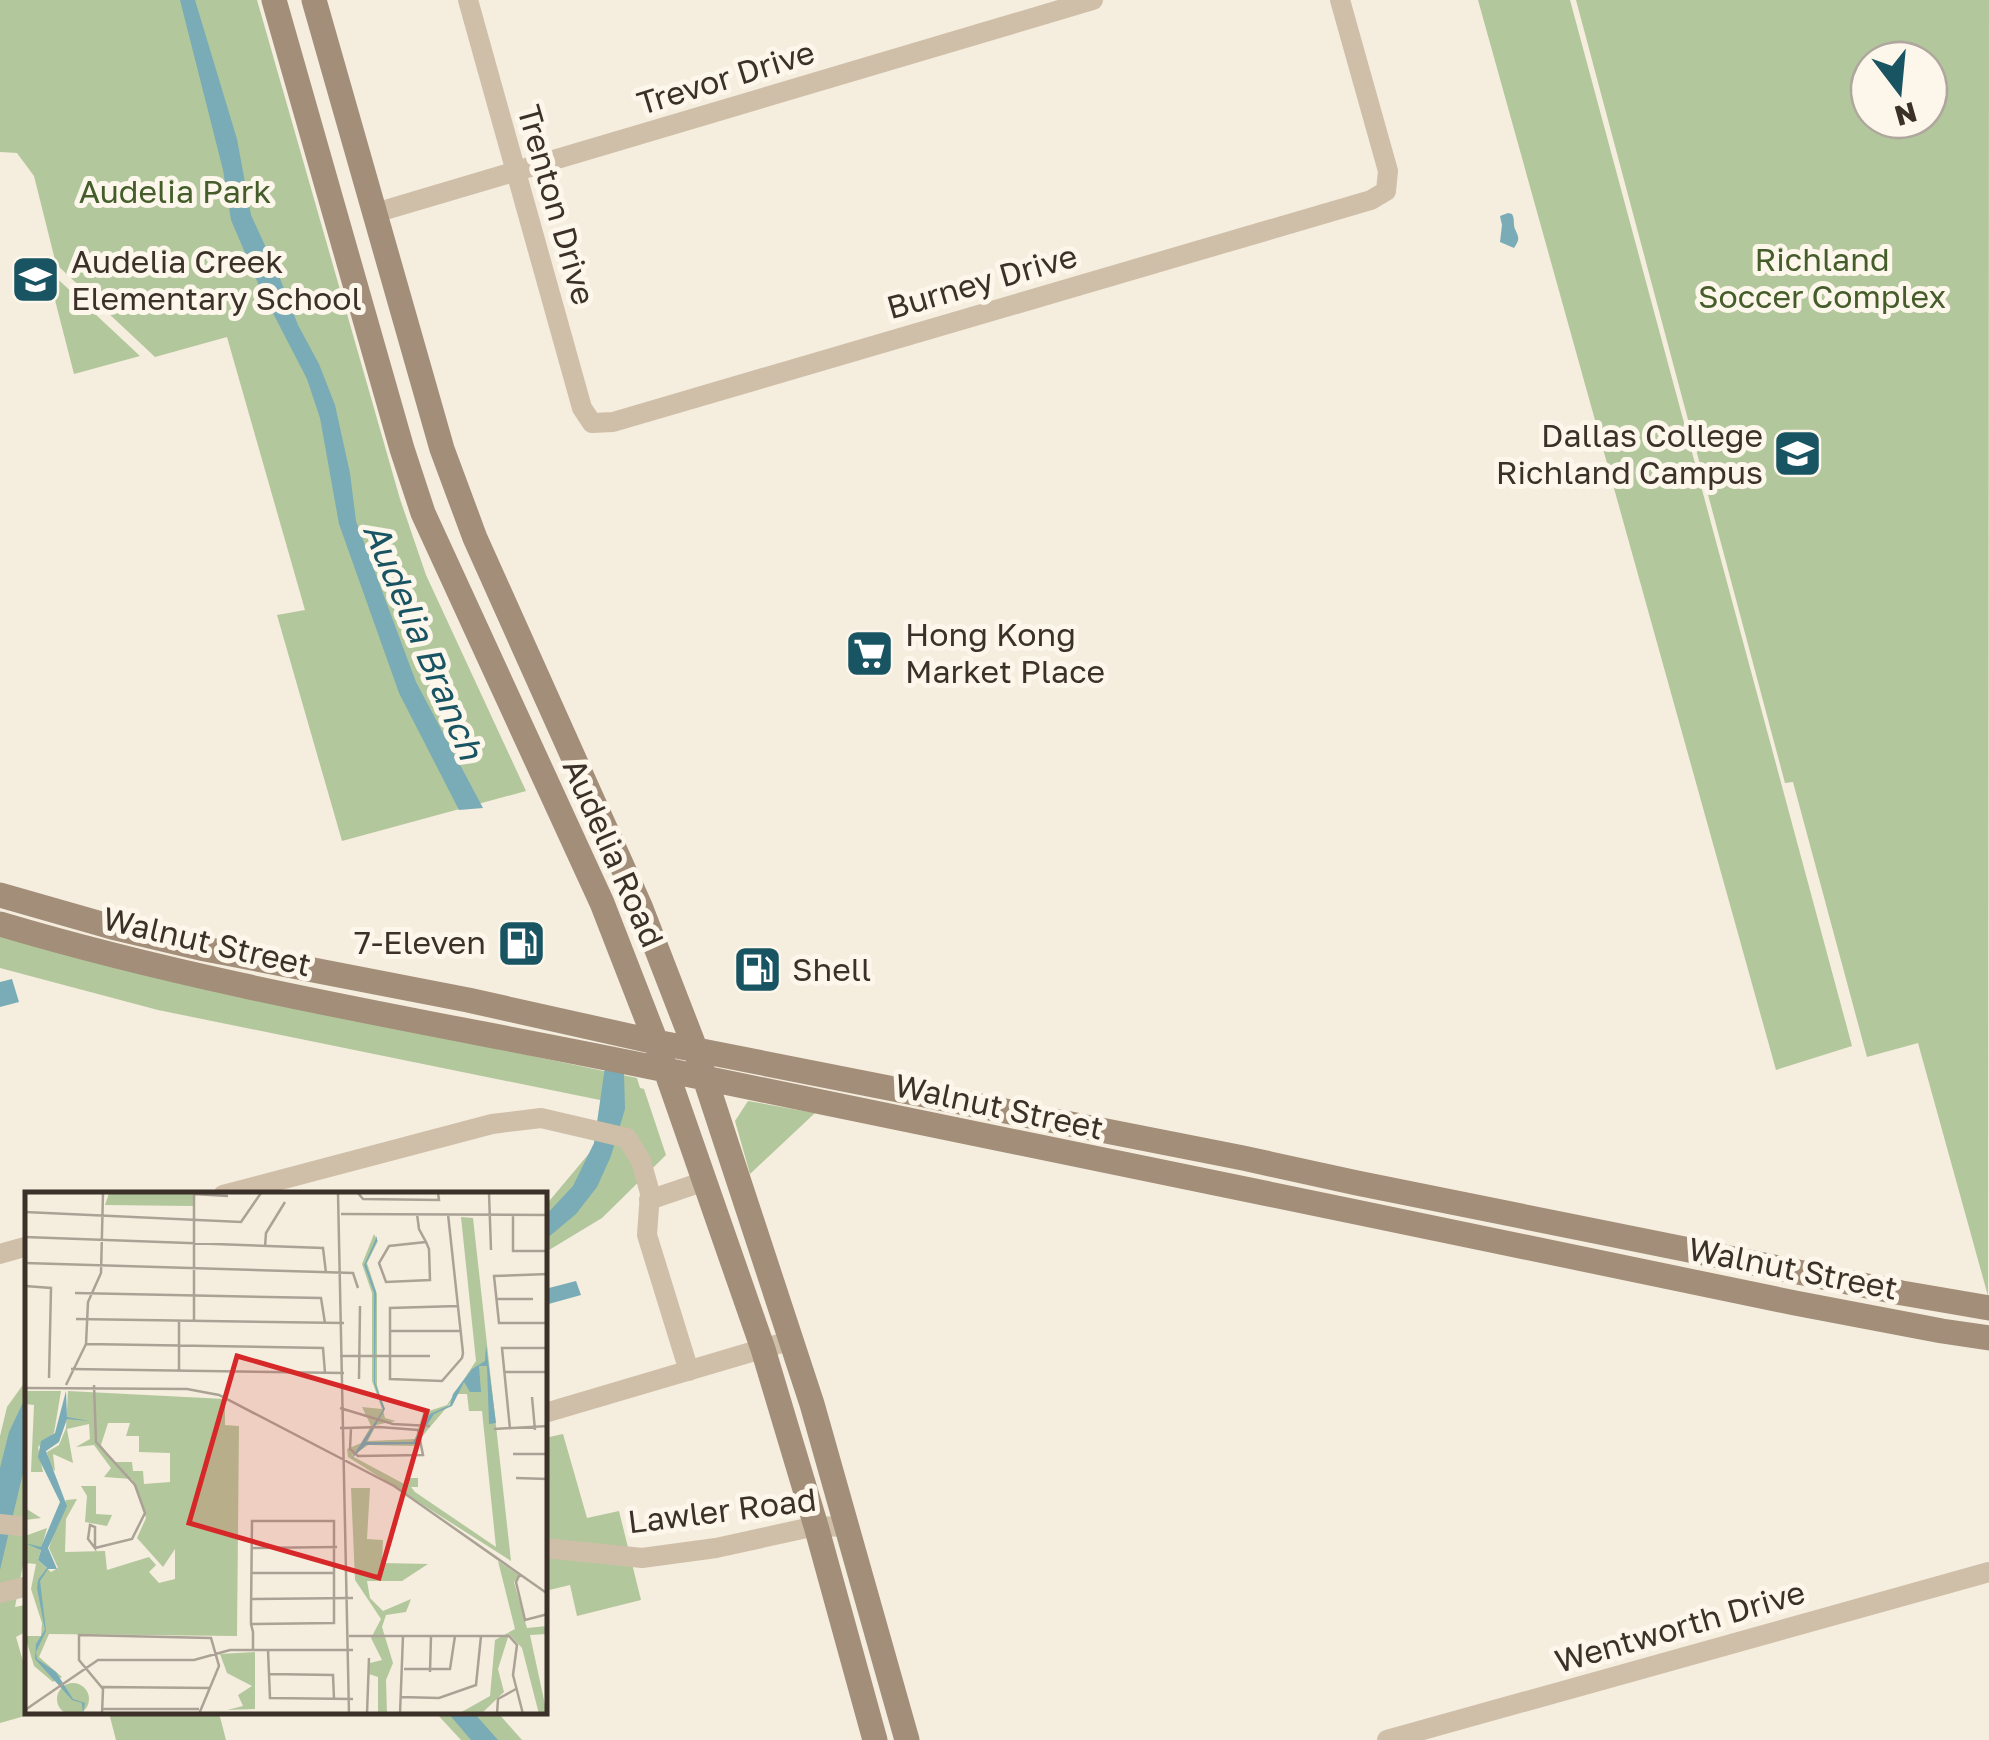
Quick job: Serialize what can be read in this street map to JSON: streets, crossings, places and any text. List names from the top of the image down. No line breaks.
{"streets":{"main road":["Audelia Road","Walnut Street"],"street":["Trevor Drive","Trenton Drive","Burney Drive","Lawler Road","Wentworth Drive"]},"crossings":[["Trevor Drive","Trenton Drive"],["Trevor Drive","Audelia Road"],["Trenton Drive","Burney Drive"],["Audelia Road","Walnut Street"],["Audelia Road","Lawler Road"]],"water":["Audelia Branch"],"parks":["Audelia Park","Richland Soccer Complex"],"places":{"school or university":["Audelia Creek Elementary School","Dallas College Richland Campus"],"supermarket":["Hong Kong Market Place"],"fuel station":["7-Eleven","Shell"]},"north":"bottom"}
